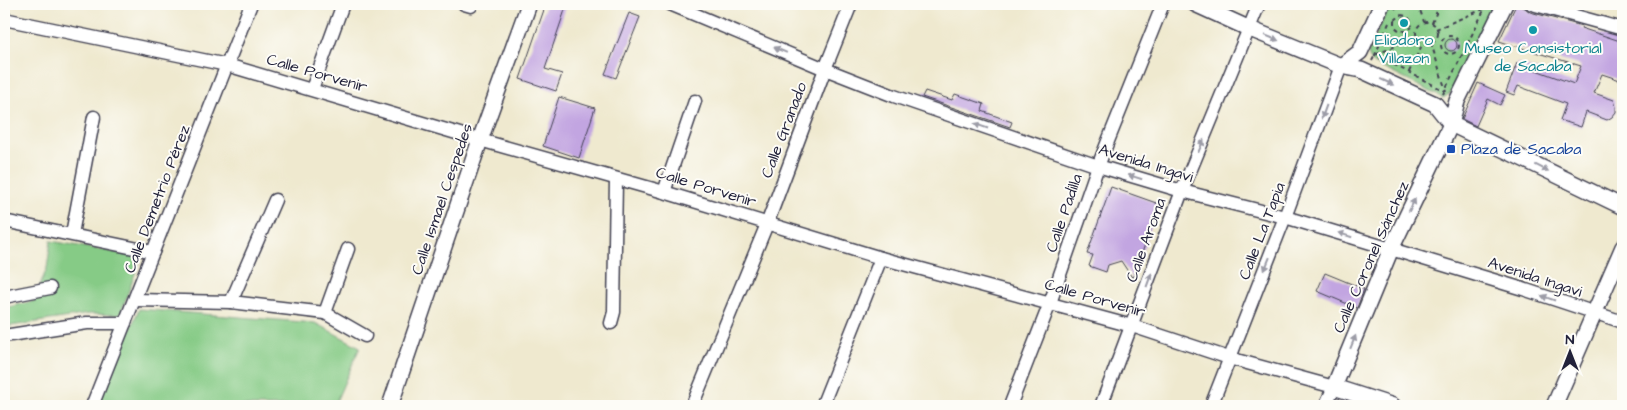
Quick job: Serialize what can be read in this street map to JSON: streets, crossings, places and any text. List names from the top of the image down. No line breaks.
{"streets":{"main road":["Calle Porvenir","Calle Ismael Cespedes","Calle Coronel Sánchez"],"street":["Calle Granado","Avenida Ingavi","Calle Demetrio Pérez","Calle Padilla","Calle La Tapia","Calle Aroma"]},"crossings":[["Calle Porvenir","Calle Granado"],["Calle Porvenir","Calle Demetrio Pérez"],["Calle Porvenir","Calle Ismael Cespedes"],["Calle Porvenir","Calle Padilla"],["Calle Porvenir","Calle La Tapia"],["Calle Porvenir","Calle Aroma"],["Calle Porvenir","Calle Coronel Sánchez"],["Calle Granado","Avenida Ingavi"],["Avenida Ingavi","Calle Padilla"],["Avenida Ingavi","Calle La Tapia"],["Avenida Ingavi","Calle Aroma"],["Avenida Ingavi","Calle Coronel Sánchez"]],"one_way":["Avenida Ingavi","Calle La Tapia","Calle Aroma","Calle Coronel Sánchez"],"places":{"other":["Eliodoro Villazon","Museo Consistorial de Sacaba"],"transit":["Plaza de Sacaba"]},"north":"top"}
